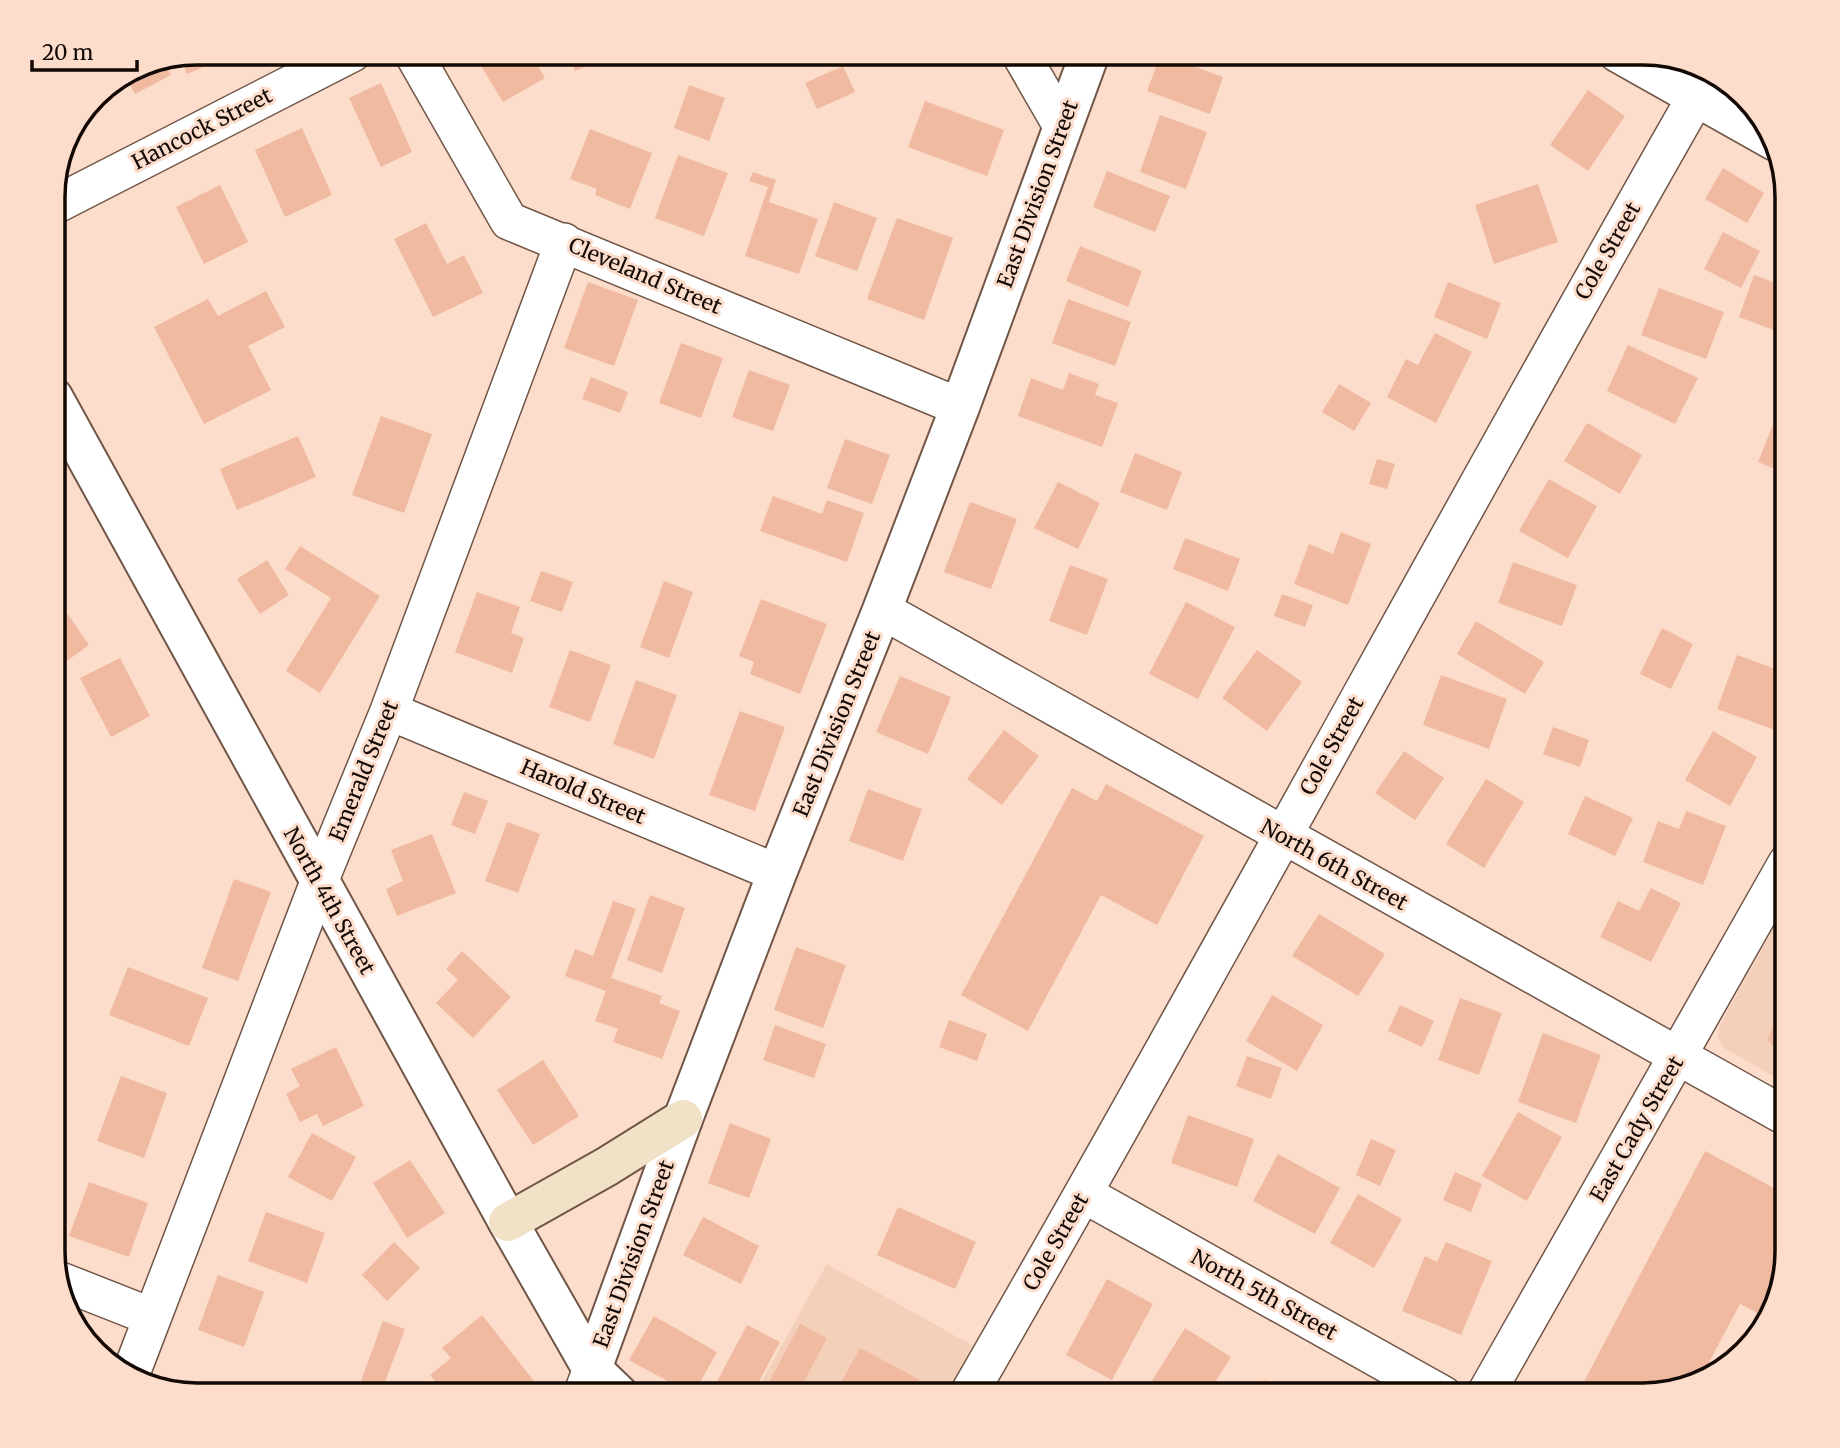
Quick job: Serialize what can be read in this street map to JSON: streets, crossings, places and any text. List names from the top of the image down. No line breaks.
{"streets":{"street":["Hancock Street","East Division Street","Cole Street","Cleveland Street","Emerald Street","Harold Street","North 6th Street","North 4th Street","East Cady Street","North 5th Street"]},"crossings":[["East Division Street","Cleveland Street"],["East Division Street","Harold Street"],["East Division Street","North 6th Street"],["Cole Street","North 6th Street"],["Cole Street","North 5th Street"],["Cleveland Street","Emerald Street"],["Emerald Street","Harold Street"],["Emerald Street","North 4th Street"],["North 6th Street","East Cady Street"]],"scale_bar":"20 m"}
